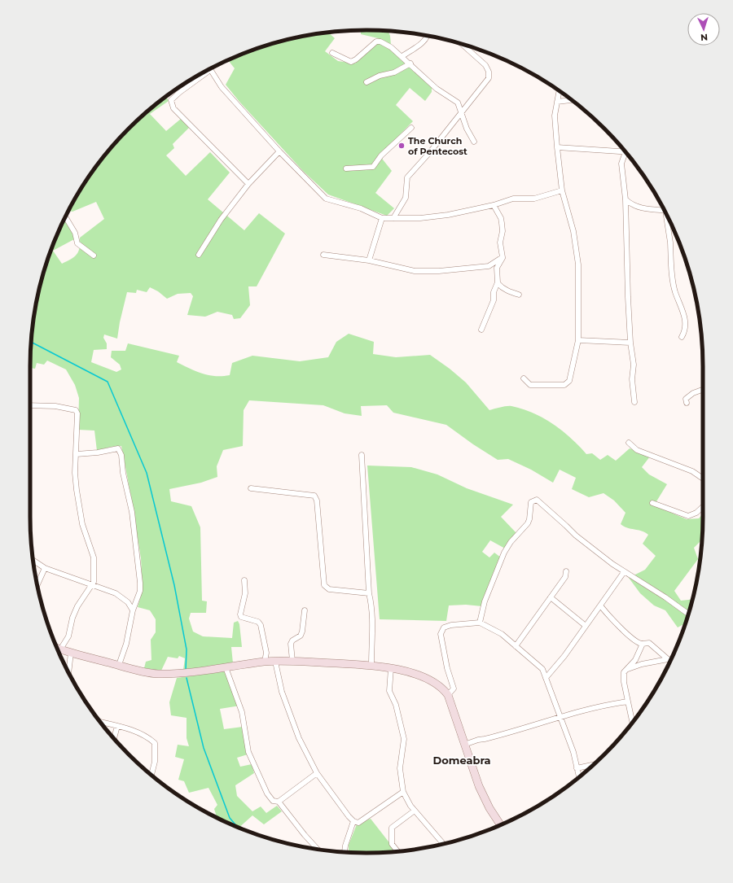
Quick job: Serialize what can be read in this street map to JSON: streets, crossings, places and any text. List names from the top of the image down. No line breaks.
{"districts":["Domeabra"],"places":["The Church of Pentecost"],"north":"bottom"}
